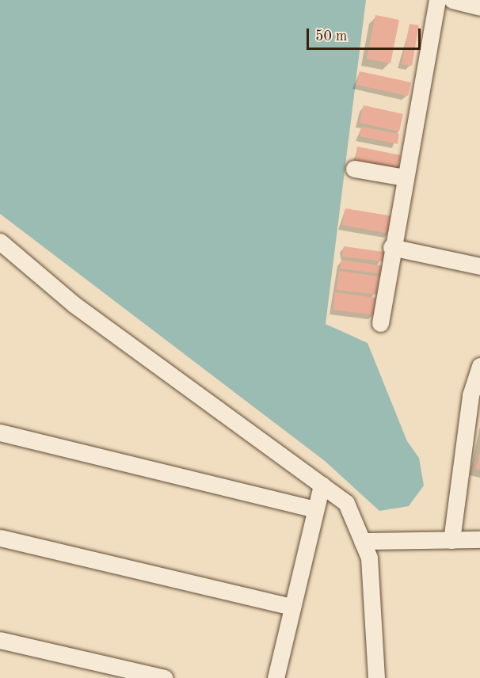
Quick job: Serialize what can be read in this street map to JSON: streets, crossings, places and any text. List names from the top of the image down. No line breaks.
{"scale_bar":"50 m"}
